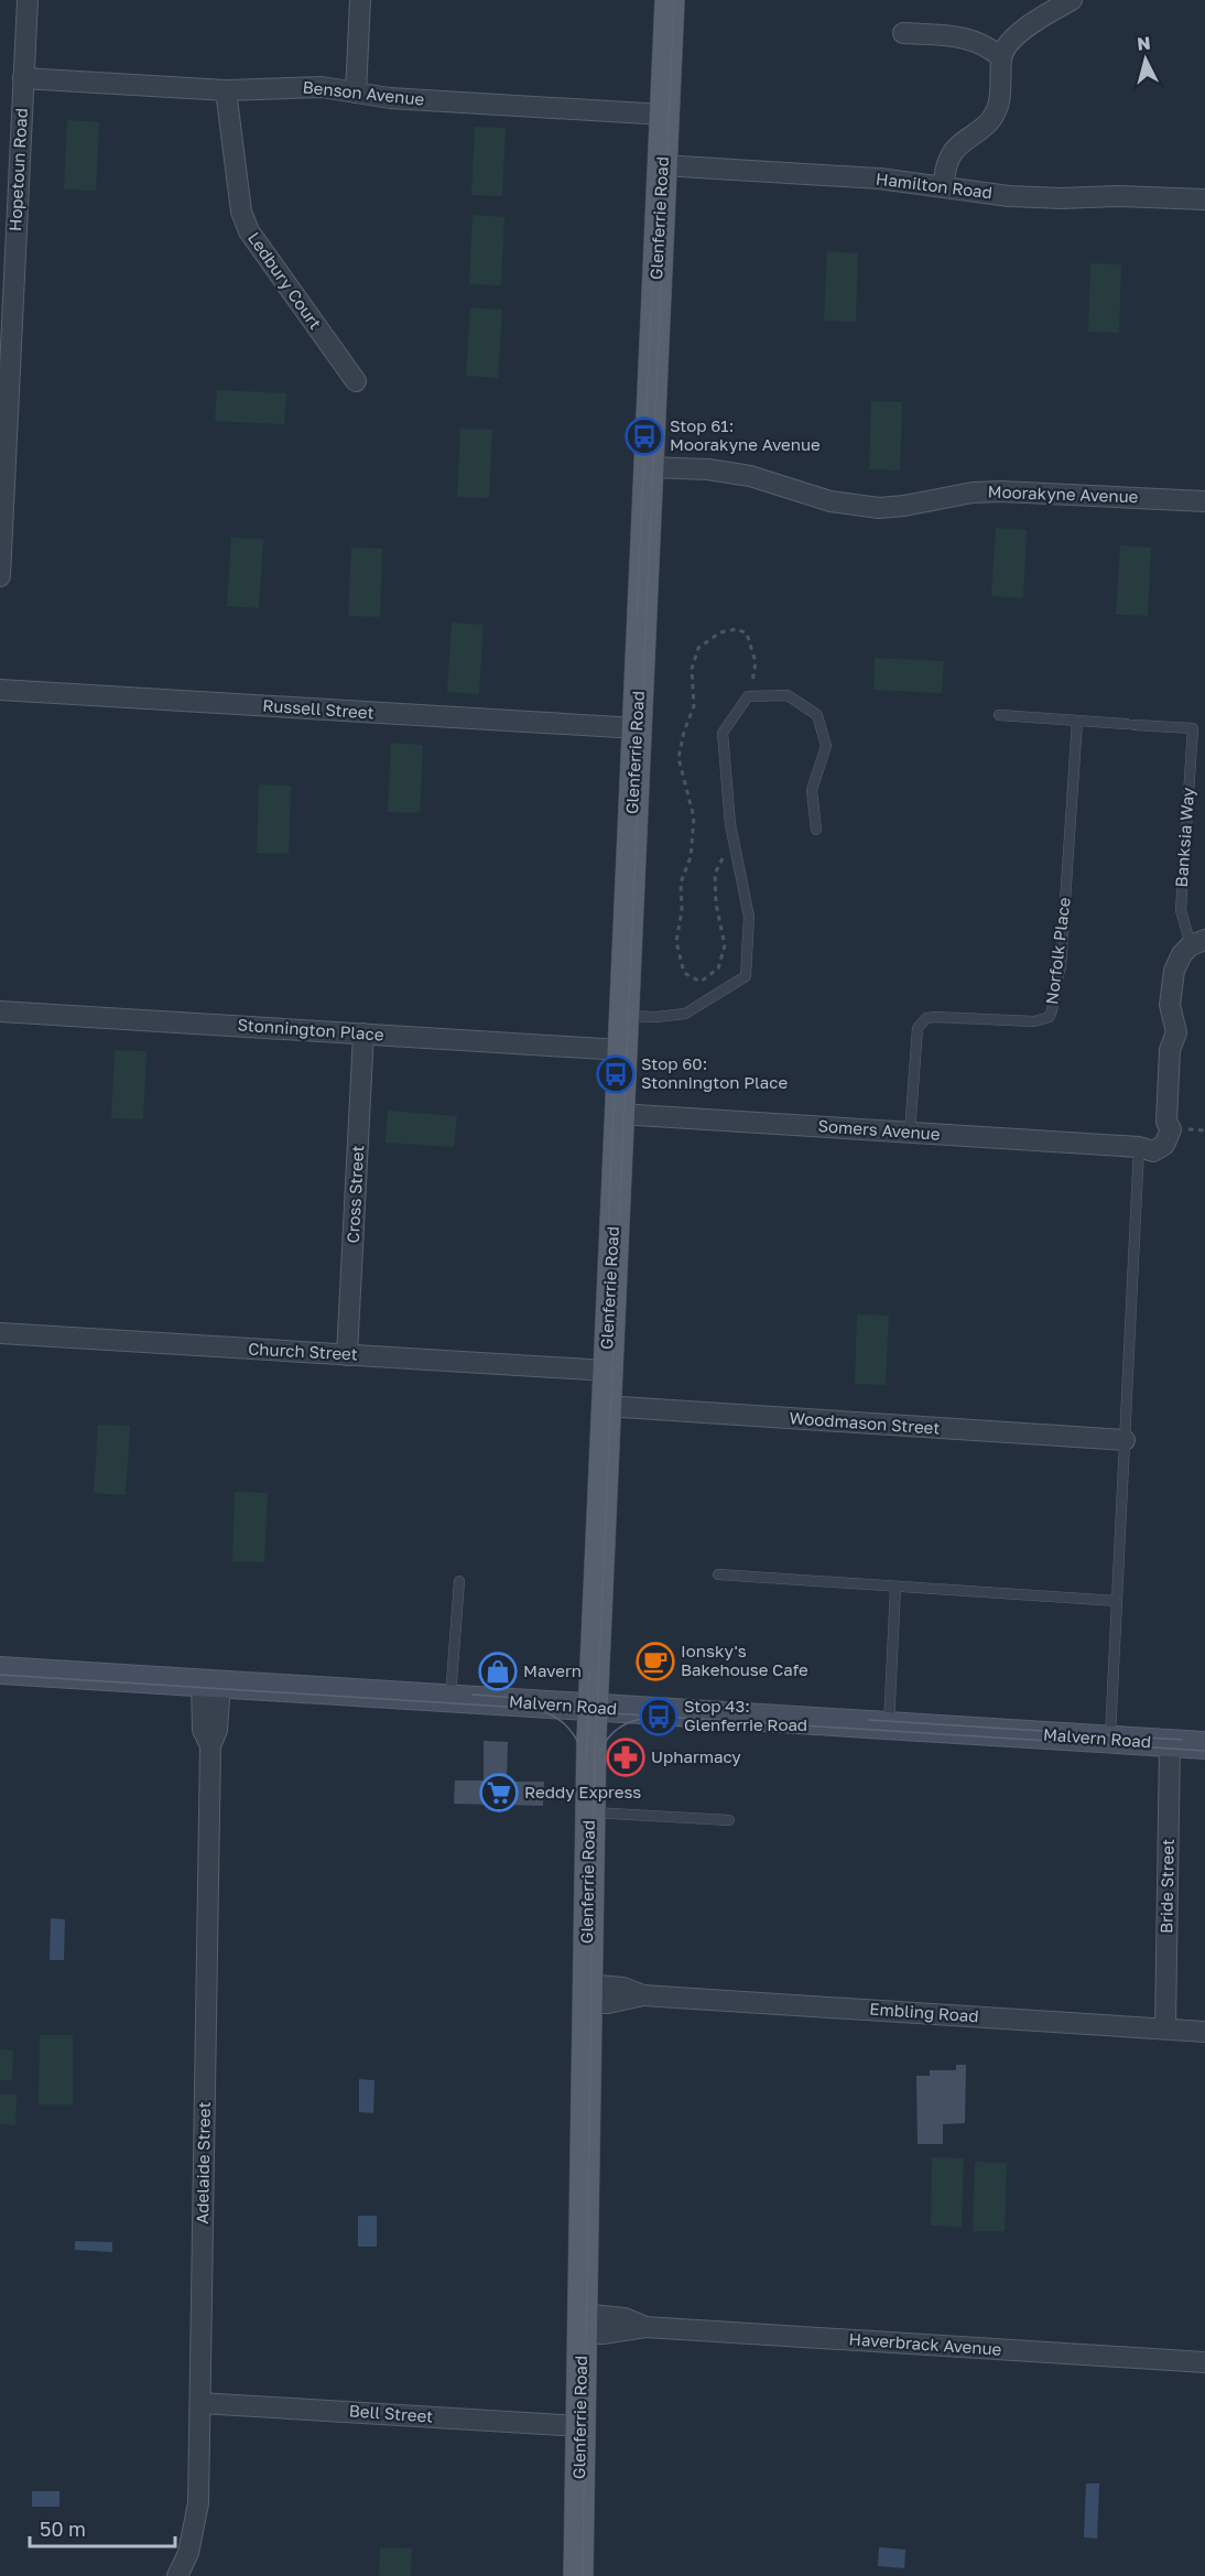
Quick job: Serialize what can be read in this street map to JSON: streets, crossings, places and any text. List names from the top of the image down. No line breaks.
{"streets":{"main road":["Glenferrie Road","Malvern Road"],"street":["Benson Avenue","Hopetoun Road","Hamilton Road","Ledbury Court","Moorakyne Avenue","Russell Street","Stonnington Place","Somers Avenue","Cross Street","Church Street","Woodmason Street","Bride Street","Embling Road","Adelaide Street","Haverbrack Avenue","Bell Street"],"lane":["Banksia Way","Norfolk Place"]},"crossings":[["Benson Avenue","Hopetoun Road"],["Benson Avenue","Glenferrie Road"],["Benson Avenue","Ledbury Court"],["Hamilton Road","Glenferrie Road"],["Glenferrie Road","Moorakyne Avenue"],["Glenferrie Road","Russell Street"],["Glenferrie Road","Stonnington Place"],["Glenferrie Road","Somers Avenue"],["Glenferrie Road","Church Street"],["Glenferrie Road","Woodmason Street"],["Glenferrie Road","Malvern Road"],["Glenferrie Road","Embling Road"],["Glenferrie Road","Haverbrack Avenue"],["Glenferrie Road","Bell Street"],["Banksia Way","Norfolk Place"],["Banksia Way","Somers Avenue"],["Norfolk Place","Somers Avenue"],["Stonnington Place","Cross Street"],["Cross Street","Church Street"],["Malvern Road","Bride Street"],["Malvern Road","Adelaide Street"],["Bride Street","Embling Road"],["Adelaide Street","Bell Street"]],"places":{"bus stop":["Stop 61: Moorakyne Avenue","Stop 60: Stonnington Place","Stop 43: Glenferrie Road"],"cafe":["Ionsky's Bakehouse Cafe"],"shop":["Mavern"],"pharmacy":["Upharmacy"],"supermarket":["Reddy Express"]},"scale_bar":"50 m","north":"top"}
